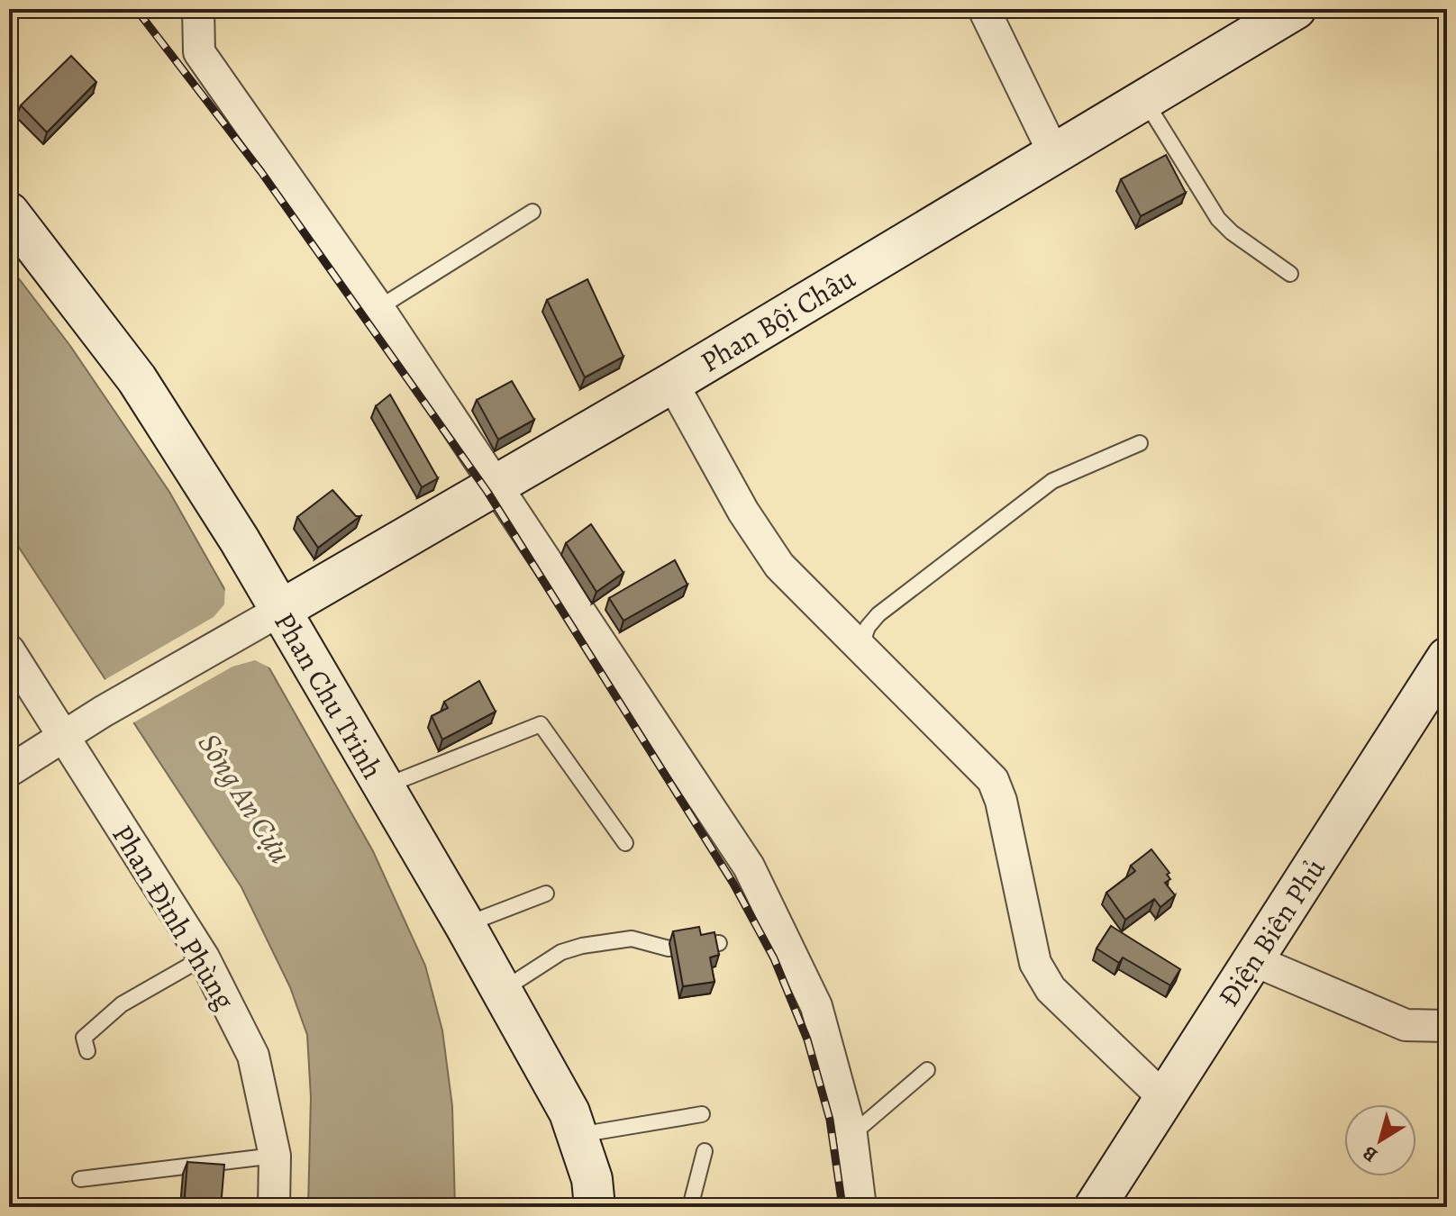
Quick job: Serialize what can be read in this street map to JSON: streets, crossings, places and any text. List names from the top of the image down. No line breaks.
{"streets":{"street":["Phan Bội Châu","Phan Chu Trinh","Phan Đình Phùng","Điện Biên Phủ"]},"crossings":[["Phan Bội Châu","Phan Chu Trinh"]],"water":["Sông An Cựu"],"north":"bottom left"}
